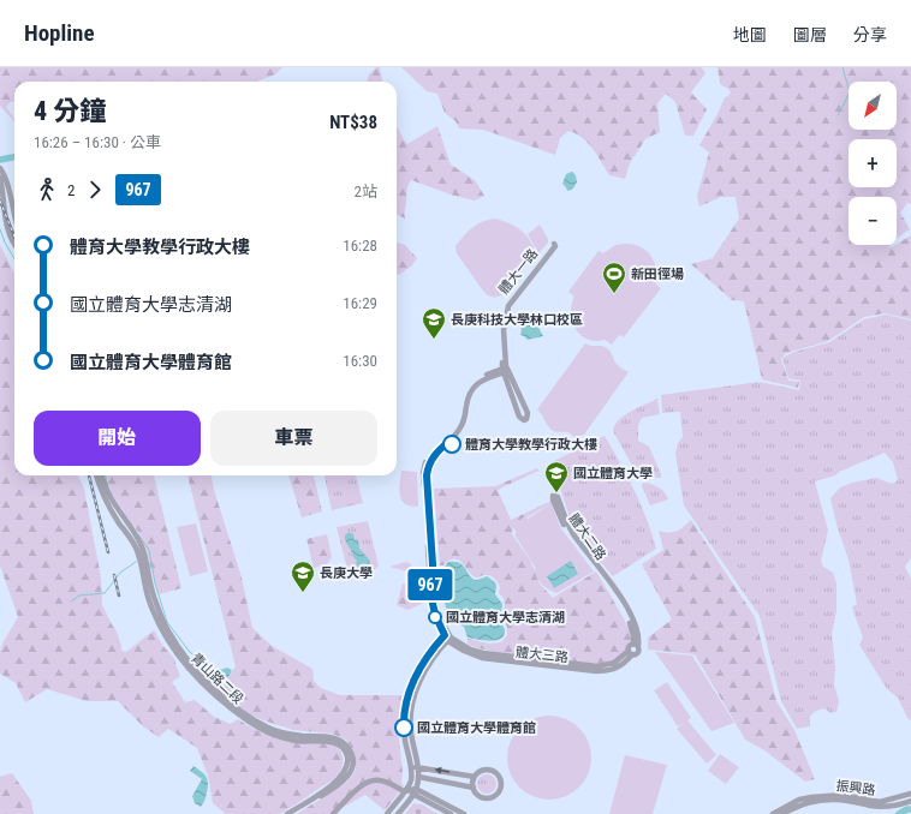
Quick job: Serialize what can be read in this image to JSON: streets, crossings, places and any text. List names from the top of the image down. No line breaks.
{"streets":{"street":["體大一路","體大二路","體大三路","青山路二段","振興路"]},"places":{"sports":["新田徑場"],"school or university":["長庚科技大學林口校區","國立體育大學","長庚大學"],"other":["體育大學教學行政大樓","國立體育大學志清湖","國立體育大學體育館"]},"lines":["bus line 967"],"north":"bottom left","page":{"header":"Hopline","nav":["地圖","圖層","分享"],"on_map":"967","map_buttons":["+","−"],"heading":["4 分鐘","16:26 – 16:30 · 公車","NT$38"],"legs":["2","967","2站"],"list":[{"name":"體育大學教學行政大樓","value":"16:28"},{"name":"國立體育大學志清湖","value":"16:29"},{"name":"國立體育大學體育館","value":"16:30"}],"buttons":["開始","車票"]}}
